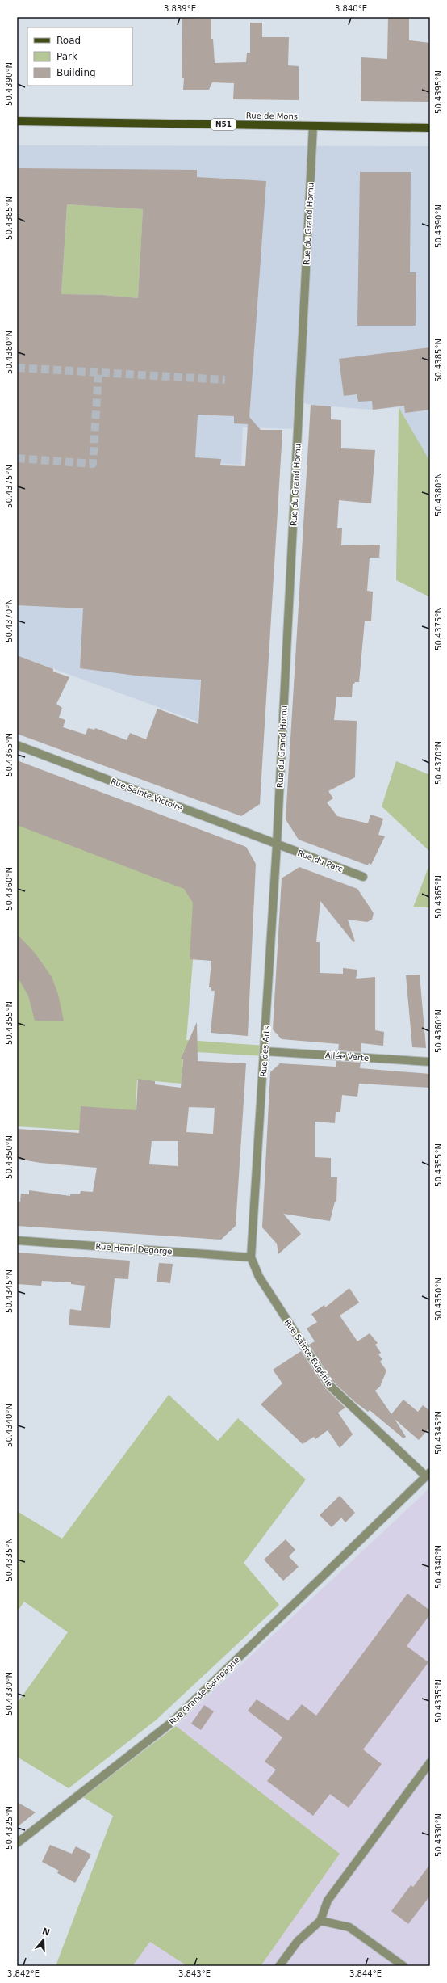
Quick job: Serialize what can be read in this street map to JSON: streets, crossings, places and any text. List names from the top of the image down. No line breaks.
{"streets":{"main road":["Rue de Mons","N51"],"street":["Rue du Grand Hornu","Rue Sainte-Victoire","Rue du Parc","Rue des Arts","Allée Verte","Rue Henri Degorge","Rue Sainte-Eugénie","Rue Grande Campagne"]},"crossings":[["Rue de Mons","Rue du Grand Hornu"],["Rue du Grand Hornu","Rue Sainte-Victoire"],["Rue du Grand Hornu","Rue du Parc"],["Rue du Grand Hornu","Rue des Arts"],["Rue Sainte-Victoire","Rue du Parc"],["Rue Sainte-Victoire","Rue des Arts"],["Rue du Parc","Rue des Arts"],["Rue des Arts","Allée Verte"],["Rue des Arts","Rue Henri Degorge"],["Rue des Arts","Rue Sainte-Eugénie"],["Rue Henri Degorge","Rue Sainte-Eugénie"],["Rue Sainte-Eugénie","Rue Grande Campagne"]],"legend":["Road","Park","Building"],"north":"top","coordinates":["3.839°E","3.840°E","50.4390°N","50.4395°N","50.4385°N","50.4380°N","50.4375°N","50.4370°N","50.4365°N","50.4360°N","50.4355°N","50.4350°N","50.4345°N","50.4340°N","50.4335°N","50.4330°N","50.4325°N","3.842°E","3.843°E","3.844°E"]}
